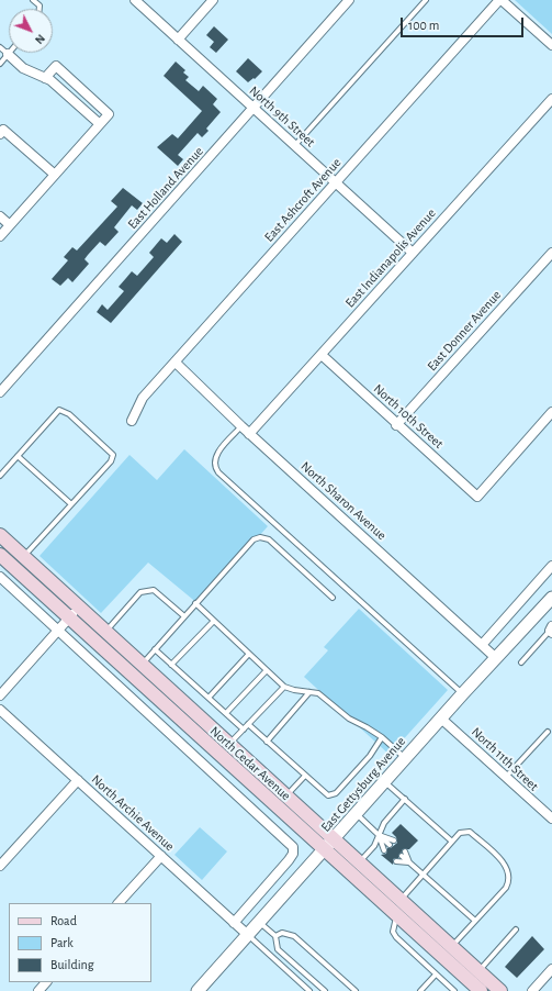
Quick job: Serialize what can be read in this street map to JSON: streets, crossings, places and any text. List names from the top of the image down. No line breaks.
{"streets":{"main road":["North Cedar Avenue"],"street":["North 9th Street","East Holland Avenue","East Ashcroft Avenue","East Indianapolis Avenue","East Donner Avenue","North 10th Street","North Sharon Avenue","North 11th Street","East Gettysburg Avenue","North Archie Avenue"]},"crossings":[["North 9th Street","East Holland Avenue"],["North 9th Street","East Ashcroft Avenue"],["North 9th Street","East Indianapolis Avenue"],["East Ashcroft Avenue","North Sharon Avenue"],["East Indianapolis Avenue","North 10th Street"],["East Indianapolis Avenue","North Sharon Avenue"],["East Donner Avenue","North 10th Street"],["North Sharon Avenue","East Gettysburg Avenue"],["North 11th Street","East Gettysburg Avenue"],["North Cedar Avenue","East Gettysburg Avenue"],["East Gettysburg Avenue","North Archie Avenue"]],"legend":["Road","Park","Building"],"scale_bar":"100 m","north":"bottom right"}
